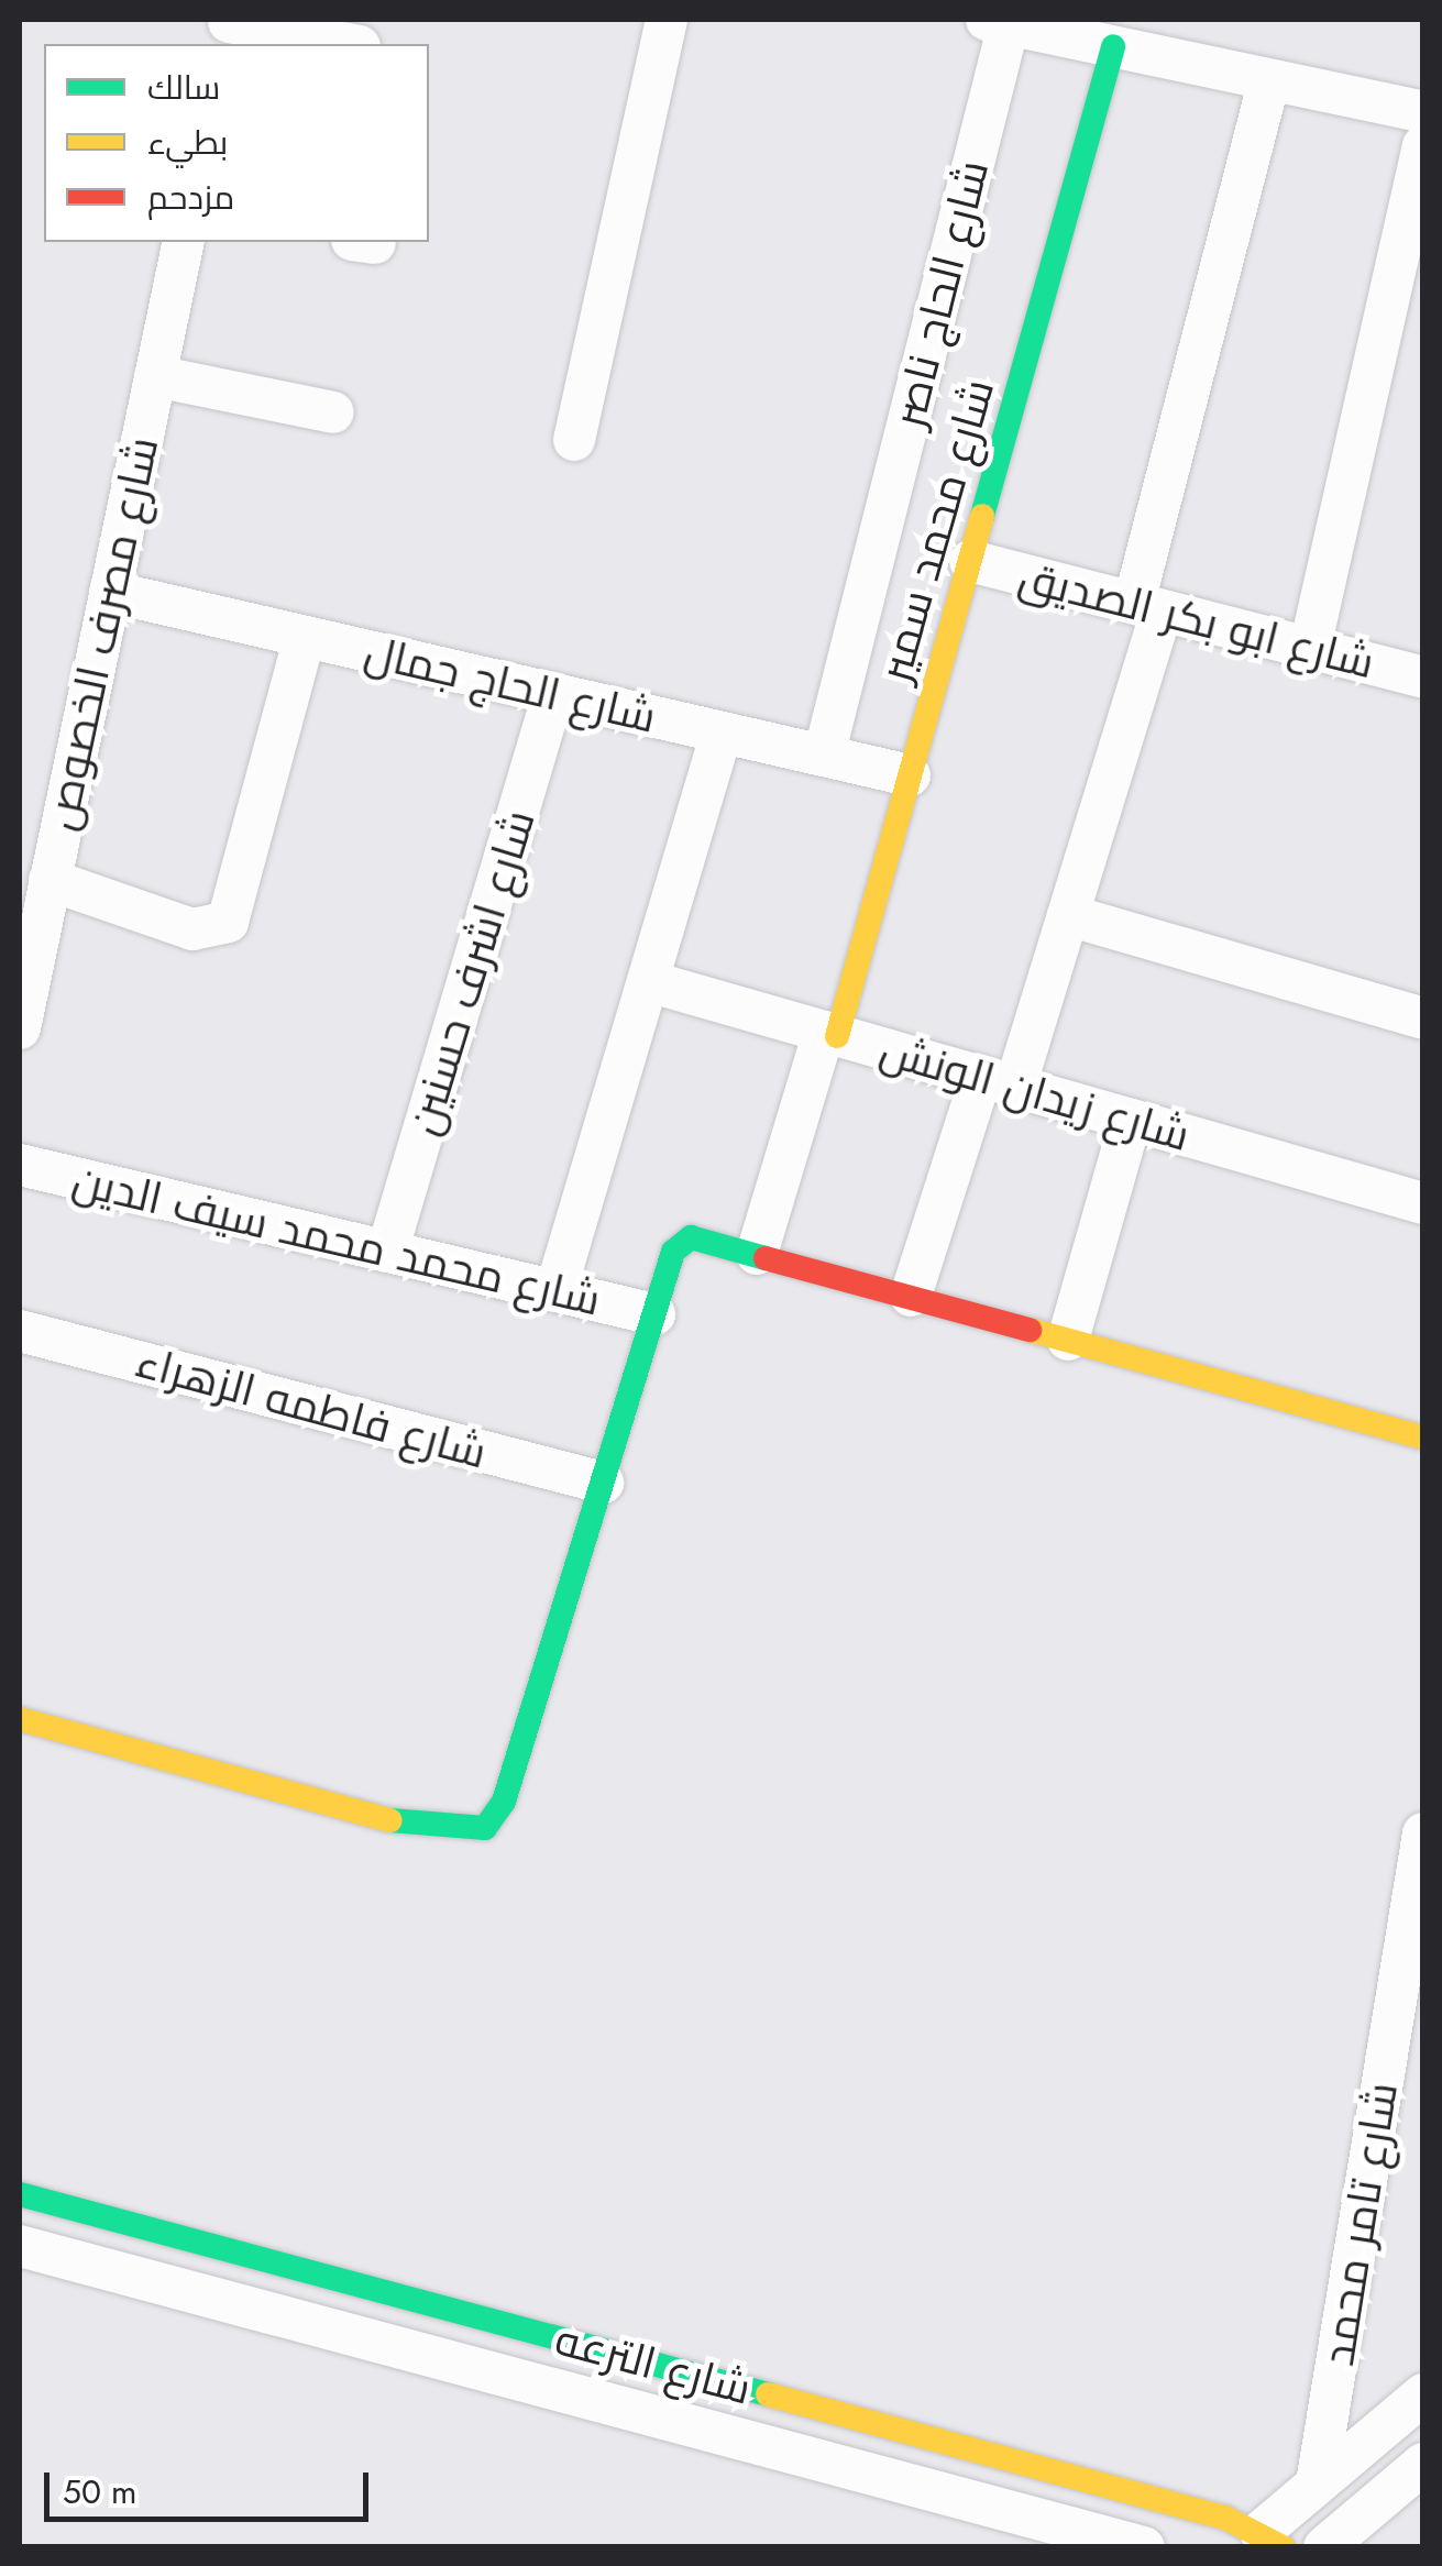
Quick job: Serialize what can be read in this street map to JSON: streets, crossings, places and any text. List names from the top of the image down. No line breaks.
{"streets":{"street":["شارع الحاج ناصر","شارع محمد سمير","شارع ابو بكر الصديق","شارع مصرف الخصوص","شارع الحاج جمال","شارع اشرف حسنين","شارع زيدان الونش","شارع محمد محمد سيف الدين","شارع فاطمه الزهراء","شارع تامر محمد","شارع الترعه"]},"crossings":[["شارع الحاج ناصر","شارع الحاج جمال"],["شارع محمد سمير","شارع ابو بكر الصديق"],["شارع محمد سمير","شارع الحاج جمال"],["شارع محمد سمير","شارع زيدان الونش"],["شارع مصرف الخصوص","شارع الحاج جمال"],["شارع الحاج جمال","شارع اشرف حسنين"],["شارع اشرف حسنين","شارع محمد محمد سيف الدين"]],"legend":["سالك","بطيء","مزدحم"],"scale_bar":"50 m"}
